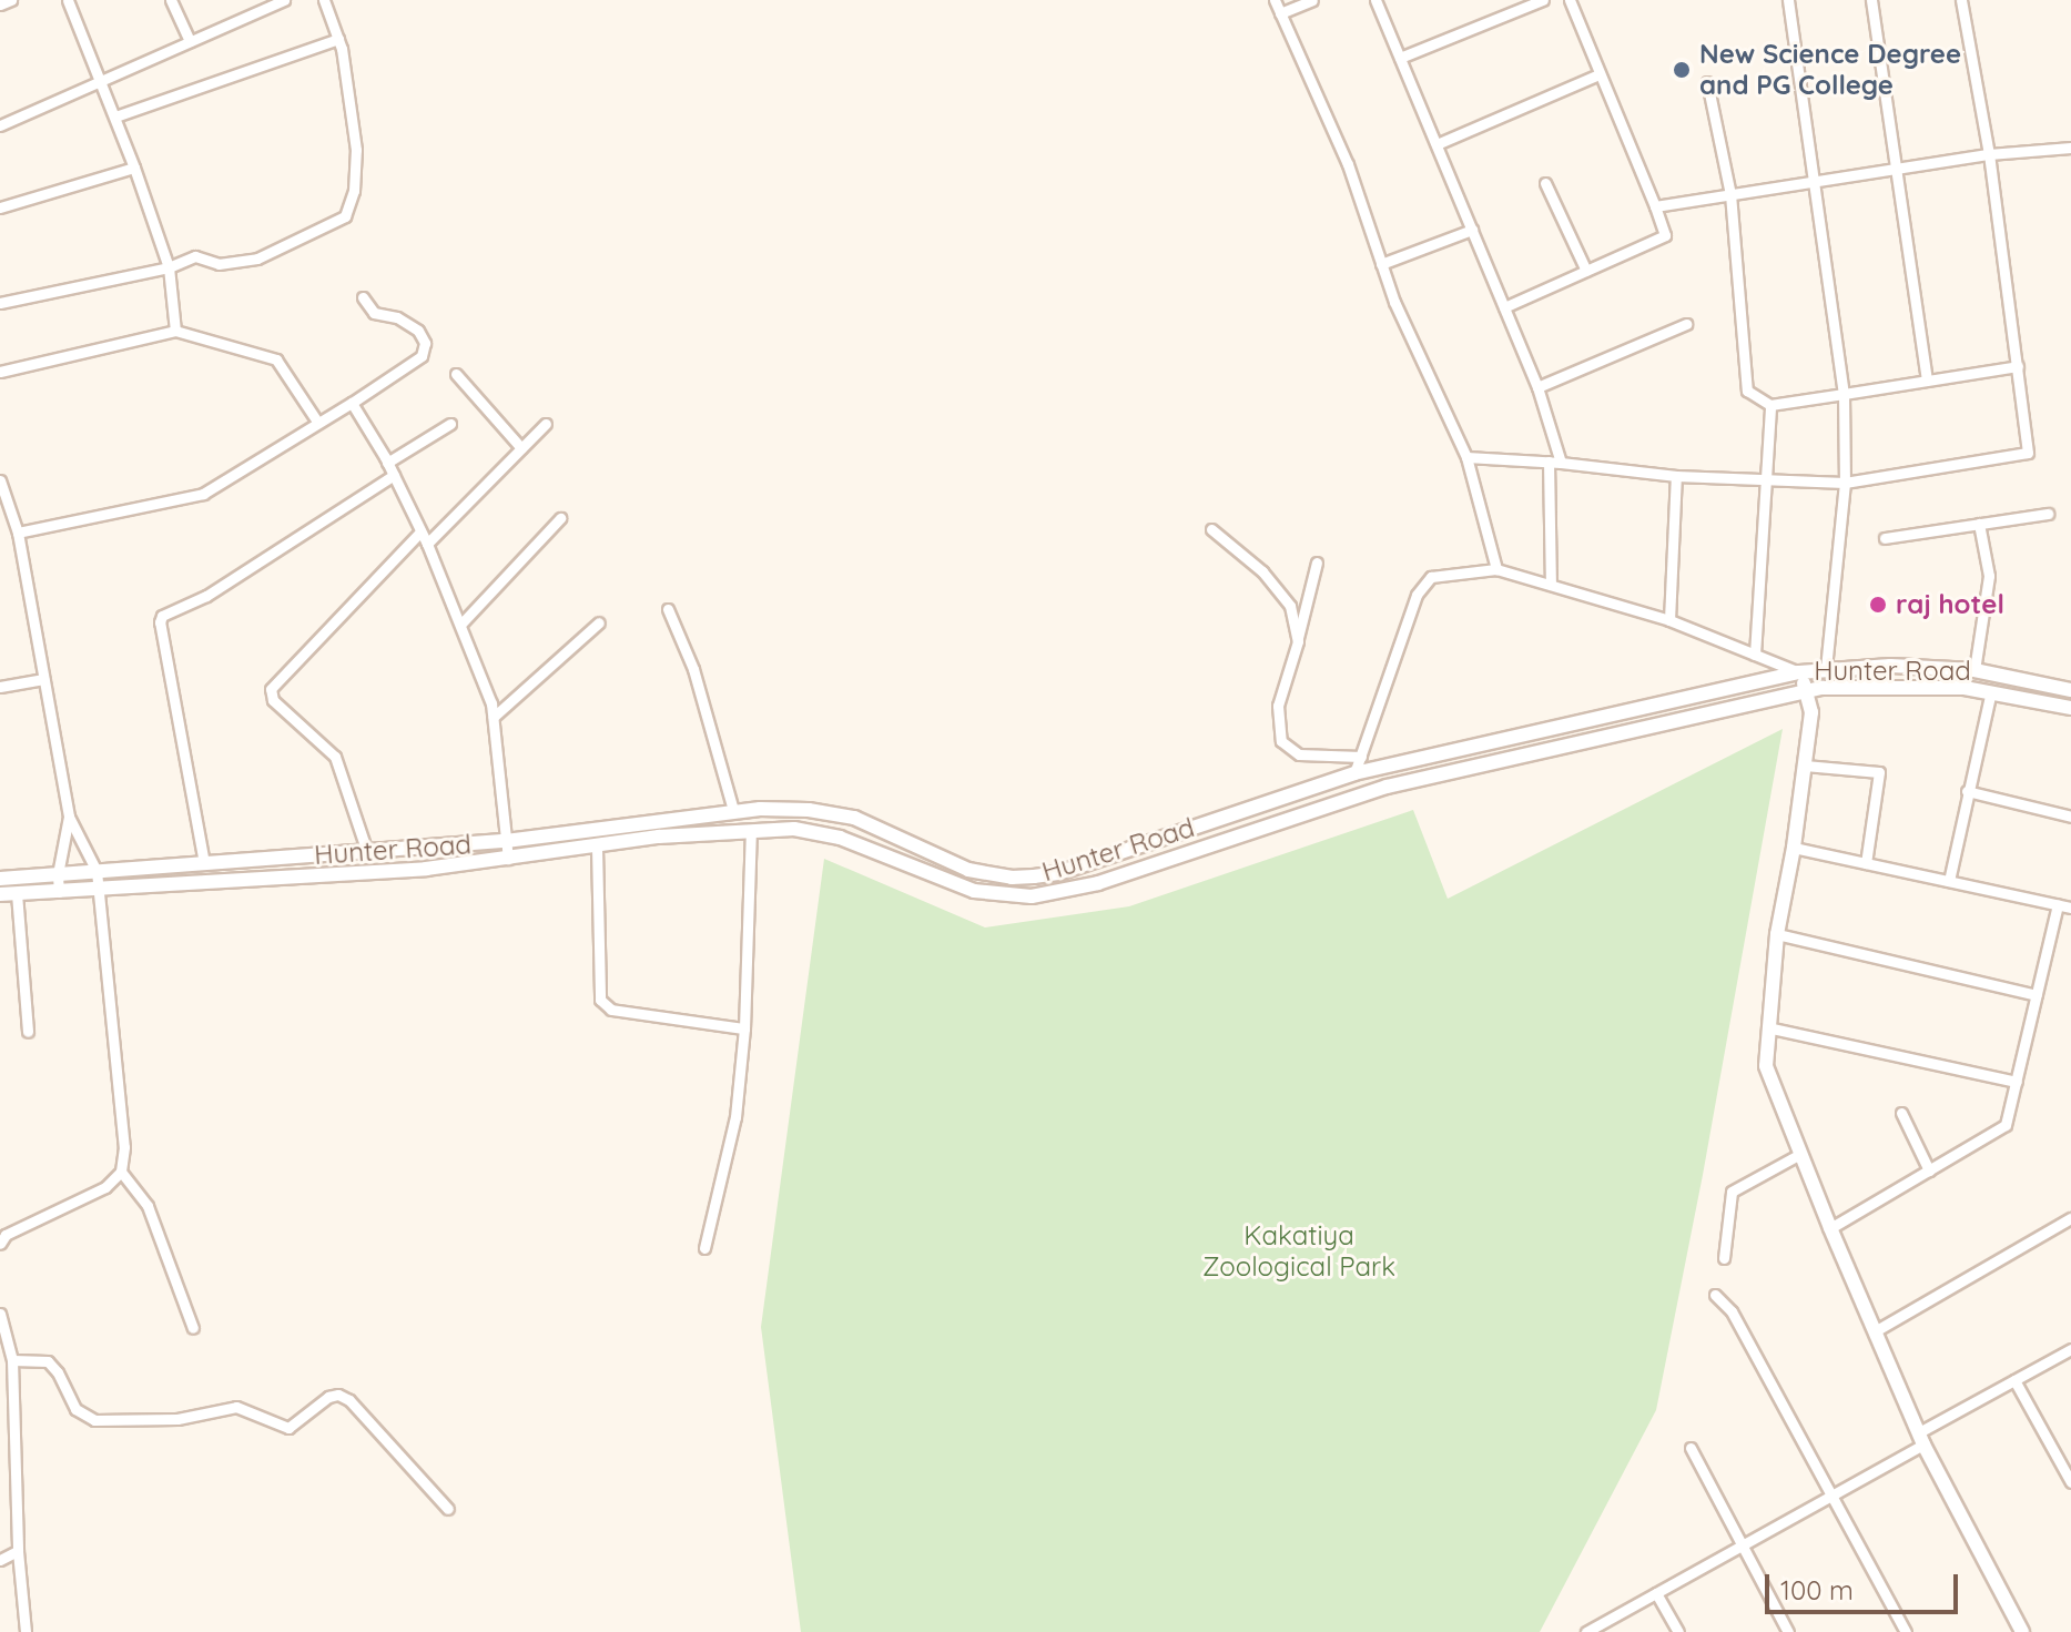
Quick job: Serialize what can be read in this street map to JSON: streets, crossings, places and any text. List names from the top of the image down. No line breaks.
{"streets":{"main road":["Hunter Road"]},"parks":["Kakatiya Zoological Park"],"places":["New Science Degree and PG College","raj hotel"],"scale_bar":"100 m"}
